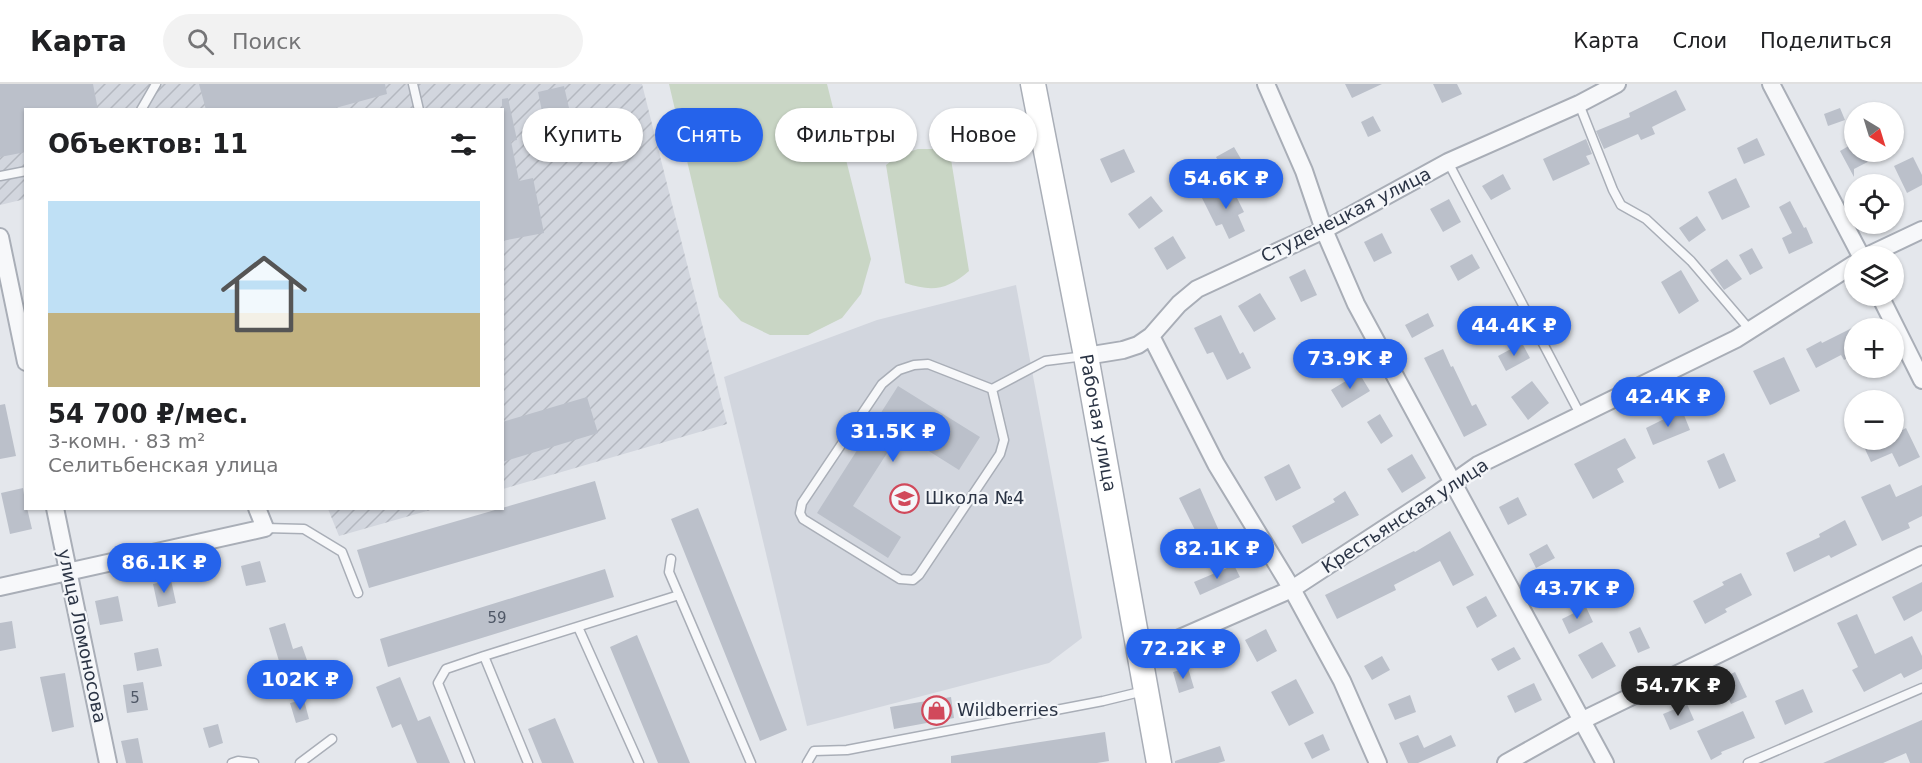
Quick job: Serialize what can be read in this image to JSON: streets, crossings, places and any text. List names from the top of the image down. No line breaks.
{"streets":{"street":["Студенецкая улица","Рабочая улица","Крестьянская улица","улица Ломоносова"]},"crossings":[["Студенецкая улица","Рабочая улица"],["Рабочая улица","Крестьянская улица"]],"places":{"school or university":["Школа №4"],"shop":["Wildberries"]},"house_numbers":["59","5"],"north":"bottom right","page":{"header":"Карта","search":"Поиск","nav":["Карта","Слои","Поделиться"],"map_buttons":["+","−"],"chip":["Купить","Снять","Фильтры","Новое"],"heading":"Объектов: 11","price":["54.6K ₽","44.4K ₽","73.9K ₽","42.4K ₽","31.5K ₽","82.1K ₽","86.1K ₽","43.7K ₽","72.2K ₽","102K ₽","54.7K ₽"],"list":[{"name":"54 700 ₽/мес.","note":"3-комн. · 83 m² · Селитьбенская улица"}]}}
